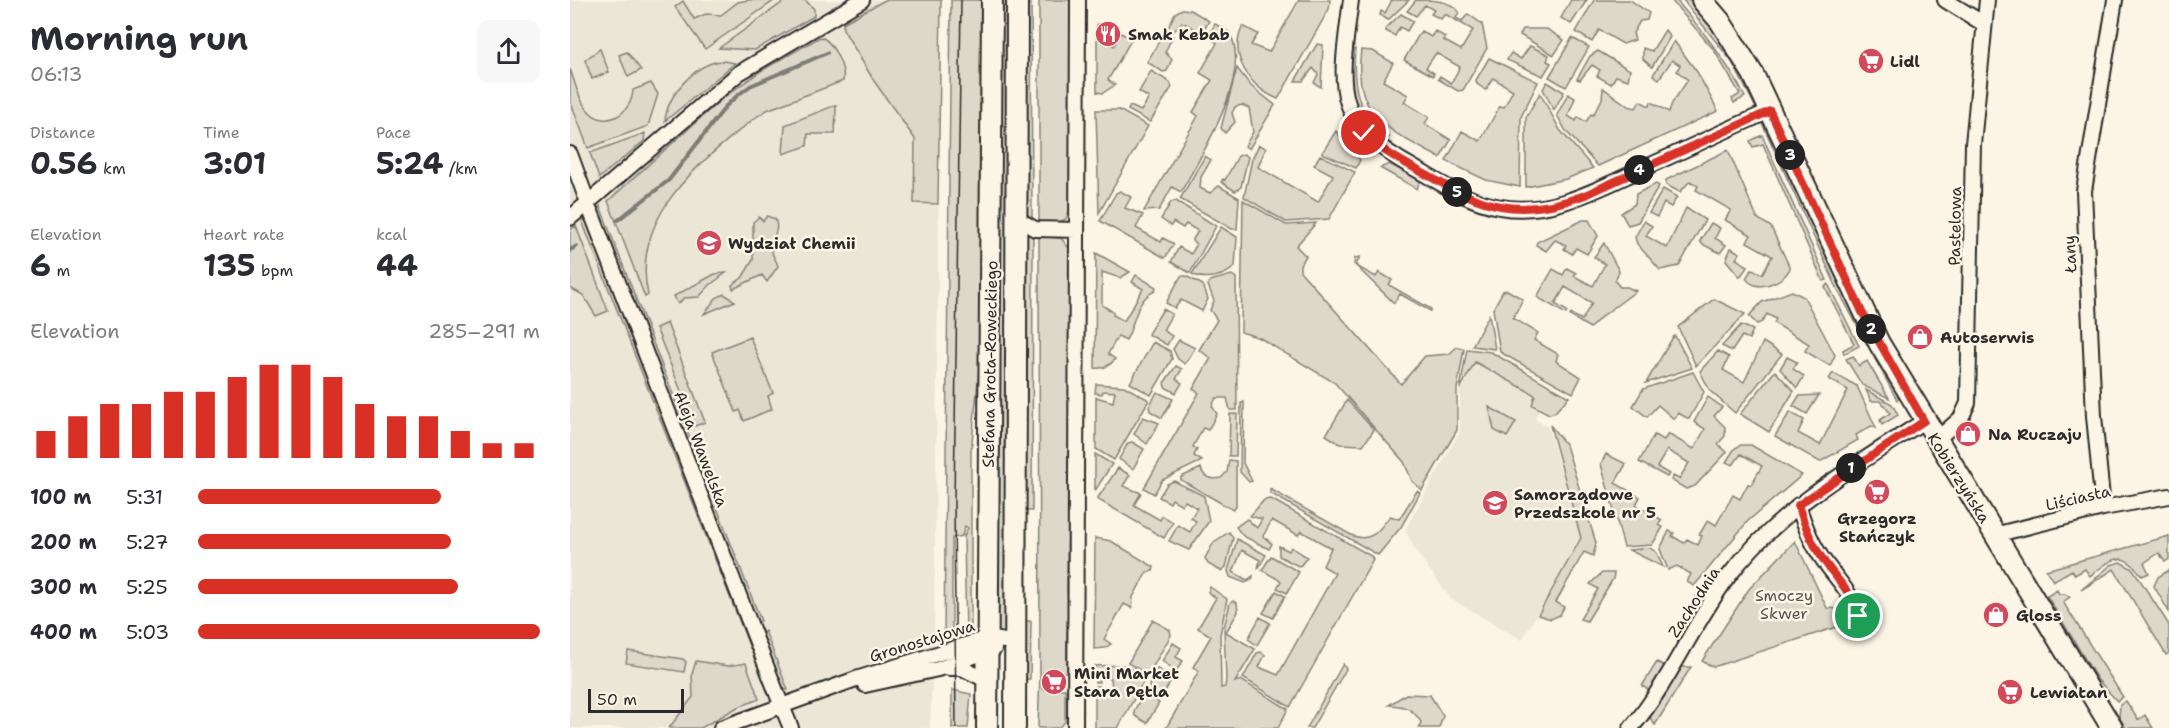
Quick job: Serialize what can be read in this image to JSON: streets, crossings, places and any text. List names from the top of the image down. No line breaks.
{"streets":{"main road":["Stefana Grota-Roweckiego","Kobierzyńska"],"street":["Pastelowa","Łany","Aleja Wawelska","Liściasta","Zachodnia","Gronostajowa"]},"crossings":[["Pastelowa","Kobierzyńska"],["Łany","Liściasta"],["Stefana Grota-Roweckiego","Gronostajowa"],["Kobierzyńska","Liściasta"],["Kobierzyńska","Zachodnia"]],"parks":["Smoczy Skwer"],"places":{"restaurant":["Smak Kebab"],"supermarket":["Lidl","Grzegorz Stańczyk","Mini Market Stara Pętla","Lewiatan"],"school or university":["Wydział Chemii","Samorządowe Przedszkole nr 5"],"shop":["Autoserwis","Na Ruczaju","Gloss"]},"scale_bar":"50 m","page":{"heading":["Morning run","06:13"],"stats":[["Distance","0.56 km"],["Time","3:01"],["Pace","5:24 /km"],["Elevation","6 m"],["Heart rate","135 bpm"],["kcal","44"]],"pins":["3","4","5","2","1"],"chart":["Elevation","285–291 m"],"list":[{"name":"100 m","note":"5:31"},{"name":"200 m","note":"5:27"},{"name":"300 m","note":"5:25"},{"name":"400 m","note":"5:03"}],"scale":"50 m"}}
